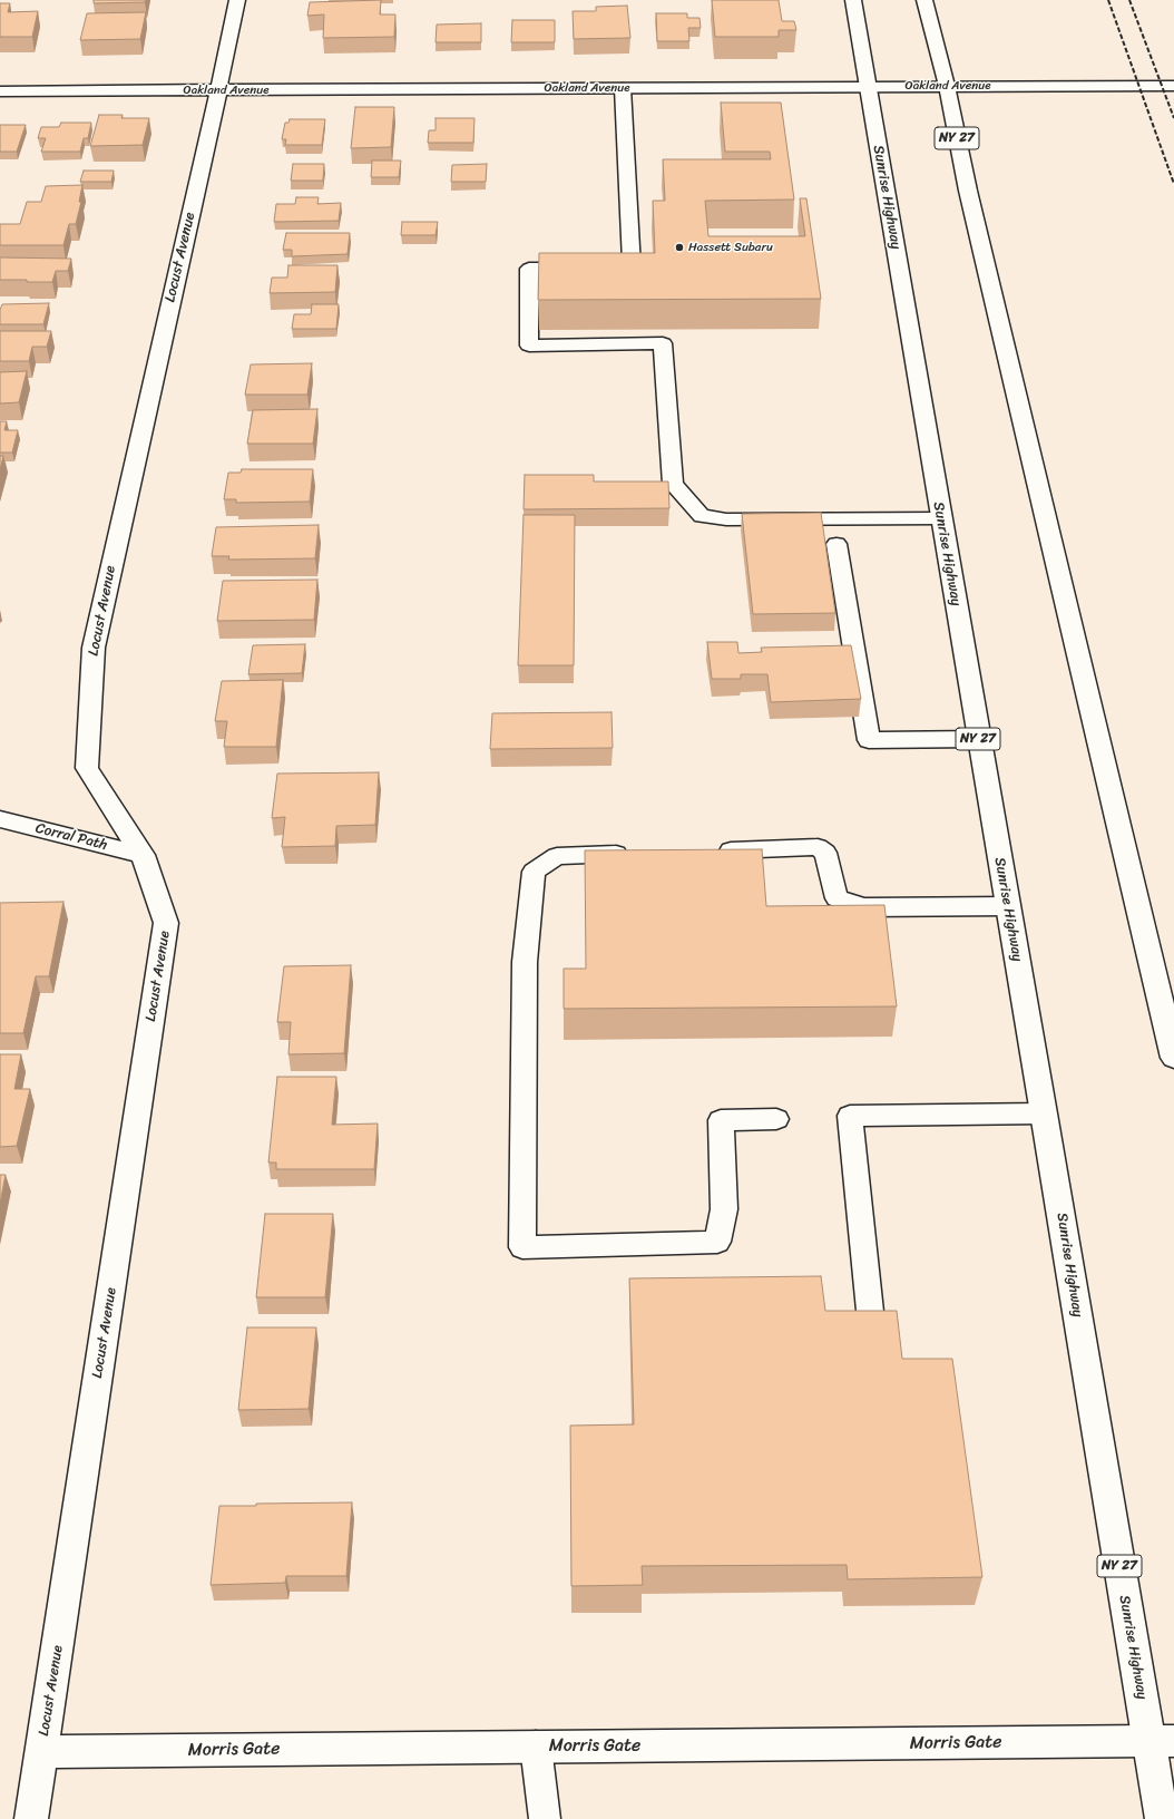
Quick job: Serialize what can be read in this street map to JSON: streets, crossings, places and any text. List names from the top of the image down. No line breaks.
{"streets":{"main road":["Oakland Avenue","NY 27","Sunrise Highway","Locust Avenue","Corral Path","Morris Gate"]},"crossings":[["Oakland Avenue","NY 27"],["Oakland Avenue","Sunrise Highway"],["Oakland Avenue","Locust Avenue"],["Sunrise Highway","Morris Gate"],["Locust Avenue","Corral Path"],["Locust Avenue","Morris Gate"]],"places":["Hassett Subaru"]}
